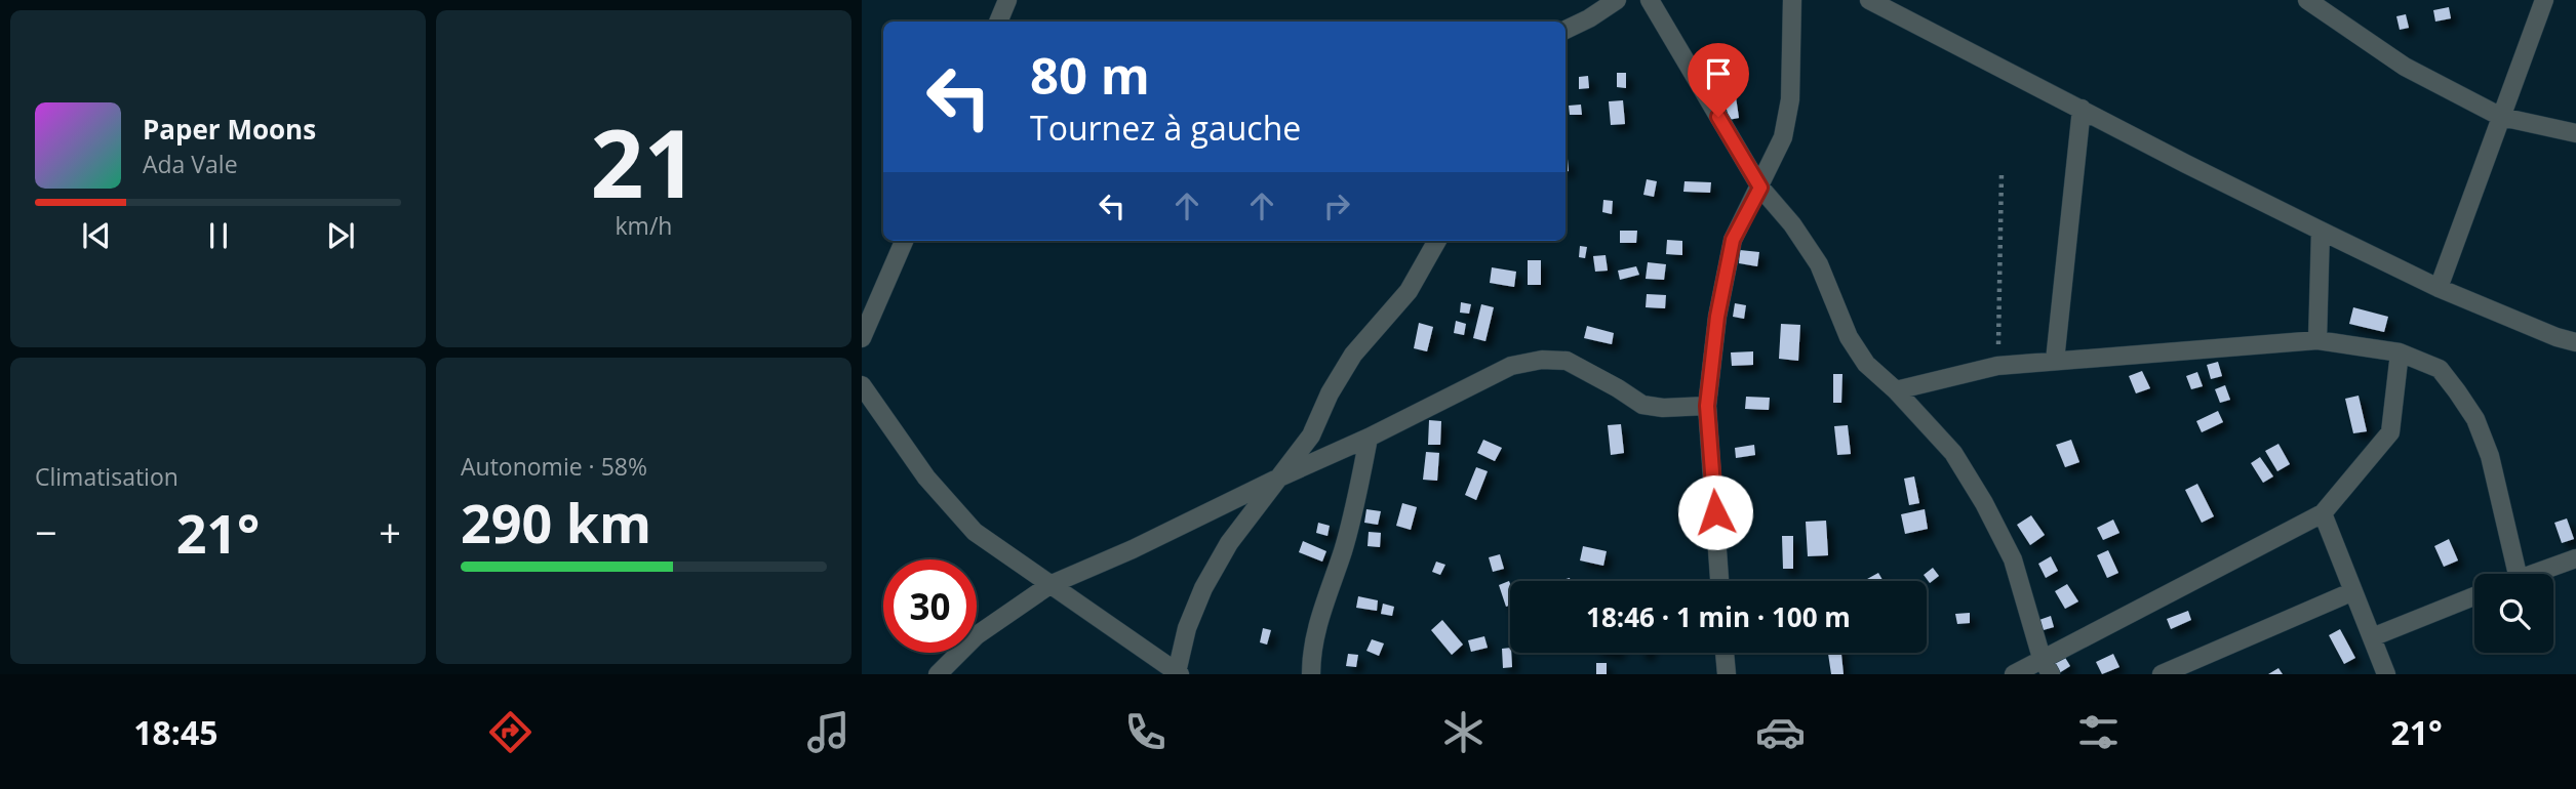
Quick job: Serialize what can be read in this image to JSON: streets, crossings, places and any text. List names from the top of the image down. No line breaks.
{"page":{"tile":[["21","km/h"],"Climatisation",["Autonomie · 58%","290 km"]],"turn":["80 m","Tournez à gauche"],"song":["Paper Moons","Ada Vale"],"heat":["−","21°","+"],"limit":"30","trip":"18:46 · 1 min · 100 m","tabs":["18:45","21°"]}}
